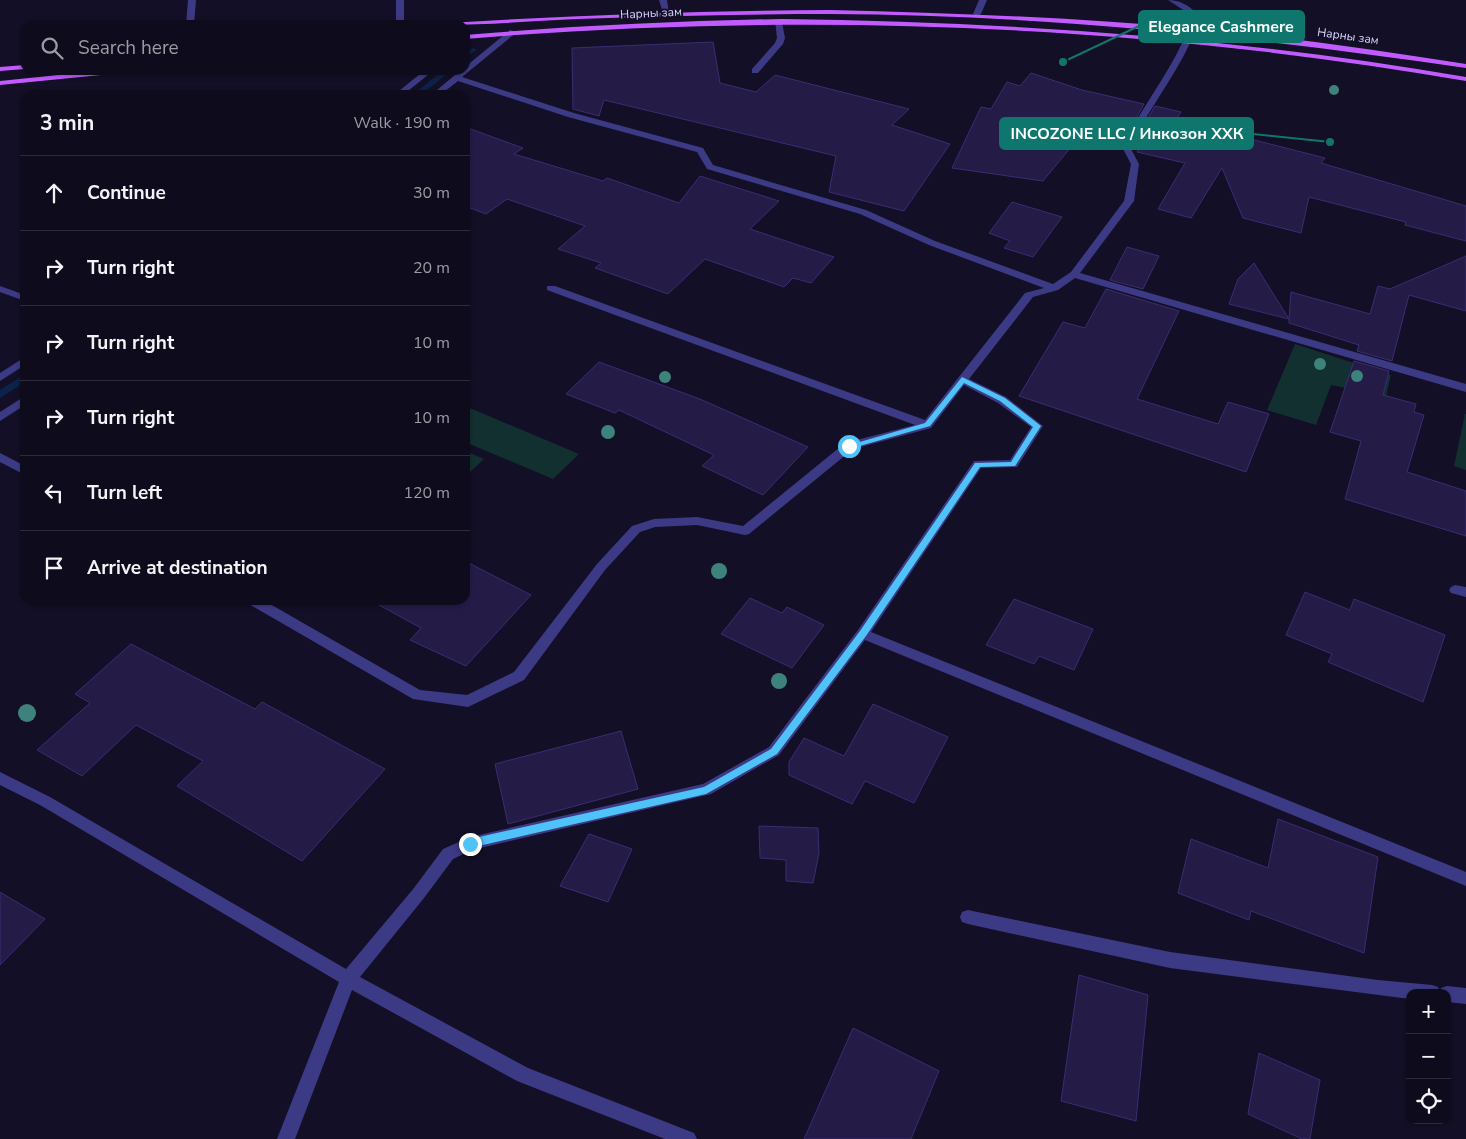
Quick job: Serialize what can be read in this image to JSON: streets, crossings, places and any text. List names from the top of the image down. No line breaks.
{"streets":{"main road":["Нарны зам"]},"places":["Elegance Cashmere","INCOZONE LLC / Инкозон ХХК"],"page":{"search":"Search here","heading":["3 min","Walk · 190 m"],"list":[["Continue","30 m"],["Turn right","20 m"],["Turn right","10 m"],["Turn right","10 m"],["Turn left","120 m"],"Arrive at destination"],"map_buttons":["+","−"]}}
